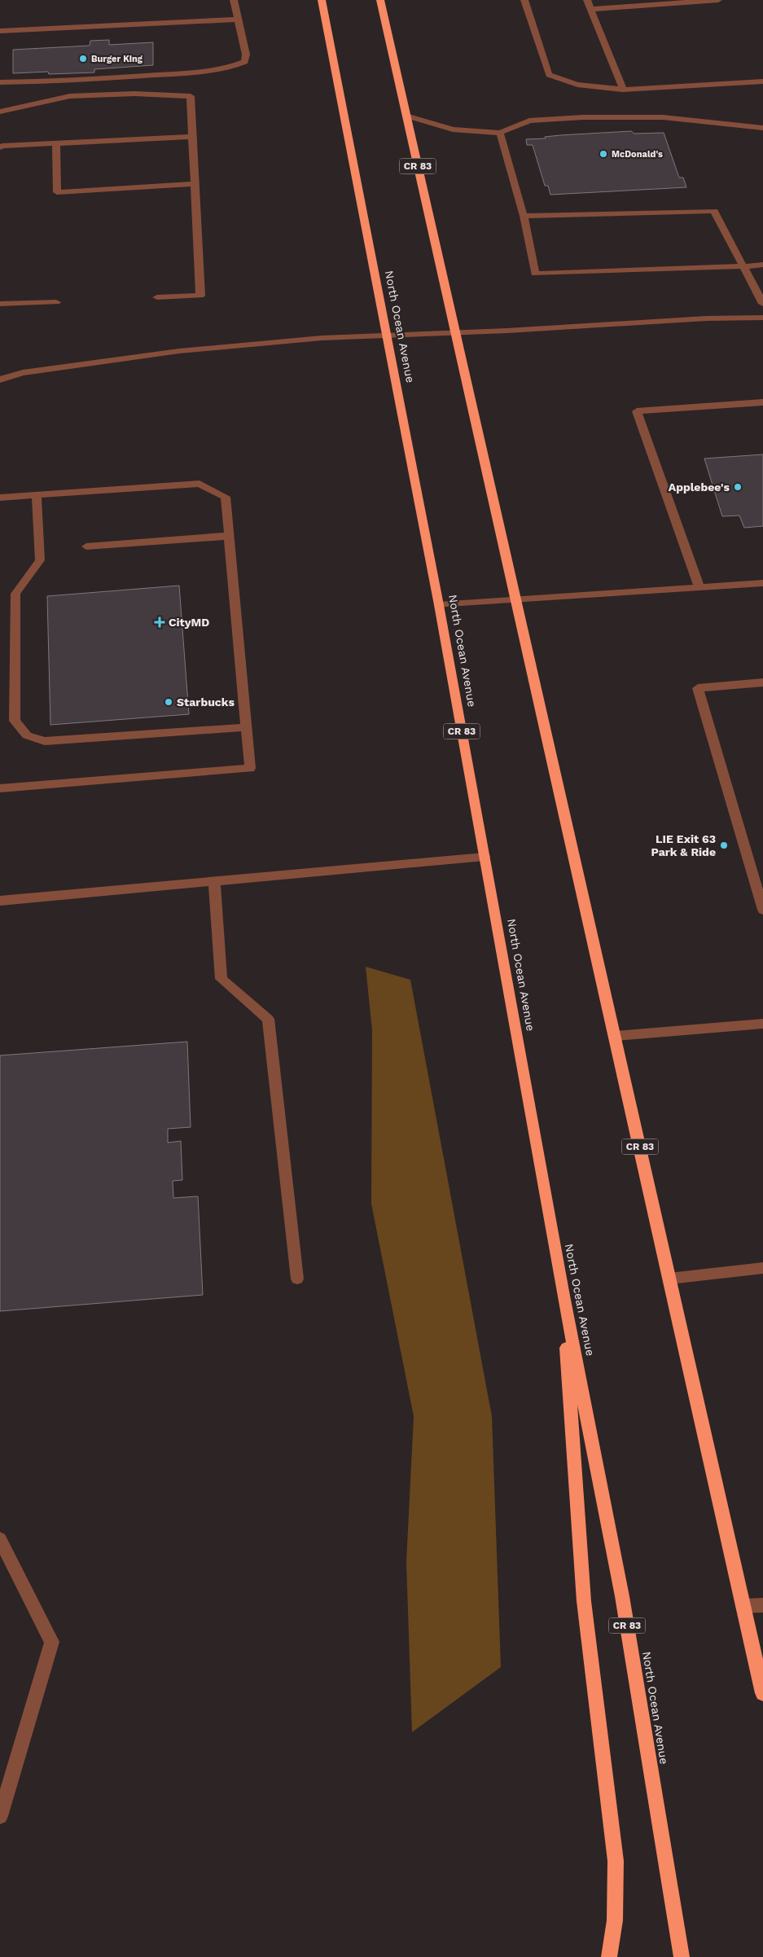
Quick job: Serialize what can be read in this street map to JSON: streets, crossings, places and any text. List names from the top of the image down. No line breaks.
{"streets":{"highway":["CR 83","North Ocean Avenue"]},"places":{"other":["Burger King","McDonald's","Applebee's","Starbucks","LIE Exit 63 Park & Ride"],"health":["CityMD"]}}
